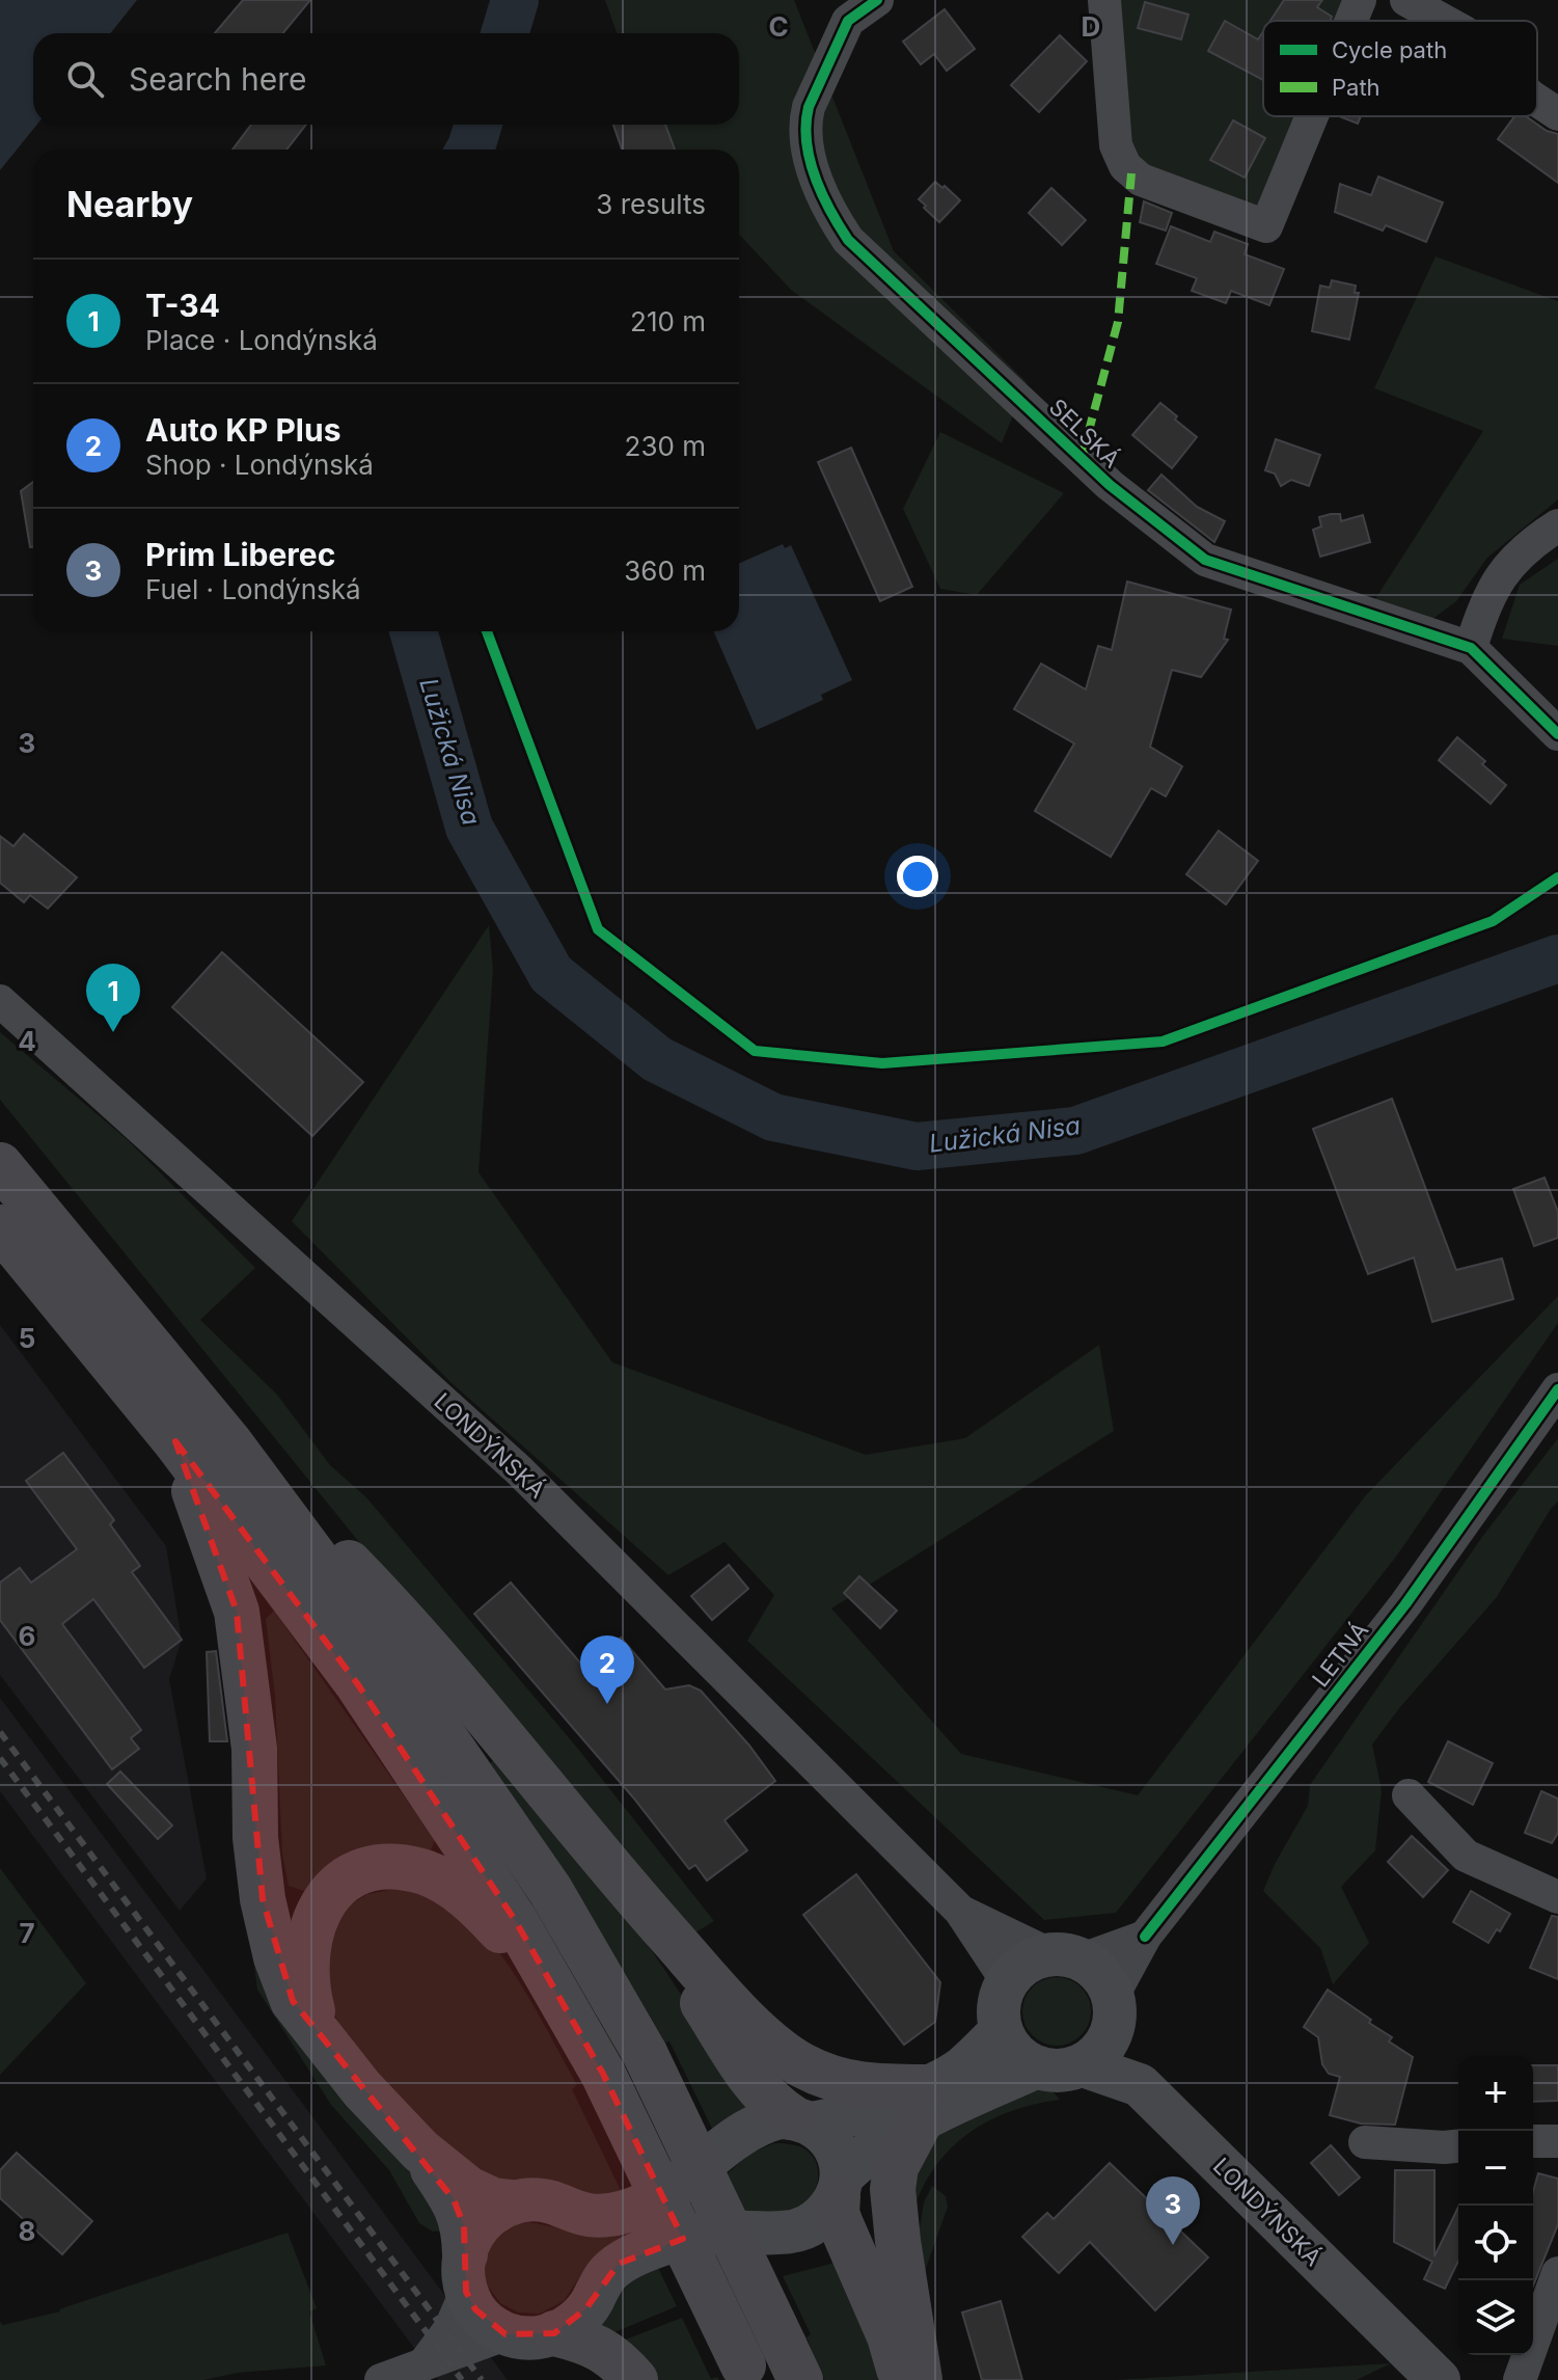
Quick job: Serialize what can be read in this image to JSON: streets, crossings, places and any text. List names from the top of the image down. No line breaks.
{"streets":{"main road":["LONDÝNSKÁ"],"street":["SELSKÁ","LETNÁ"]},"crossings":[["LONDÝNSKÁ","LETNÁ"]],"water":["Lužická Nisa"],"legend":["Cycle path","Path"],"page":{"search":"Search here","heading":["Nearby","3 results"],"list":[{"mark":"1","name":"T-34","note":"Place · Londýnská","value":"210 m"},{"mark":"2","name":"Auto KP Plus","note":"Shop · Londýnská","value":"230 m"},{"mark":"3","name":"Prim Liberec","note":"Fuel · Londýnská","value":"360 m"}],"pins":["1","2","3"],"map_buttons":["+","−"]},"grid":{"columns":["C","D"],"rows":["3","4","5","6","7","8"]}}
